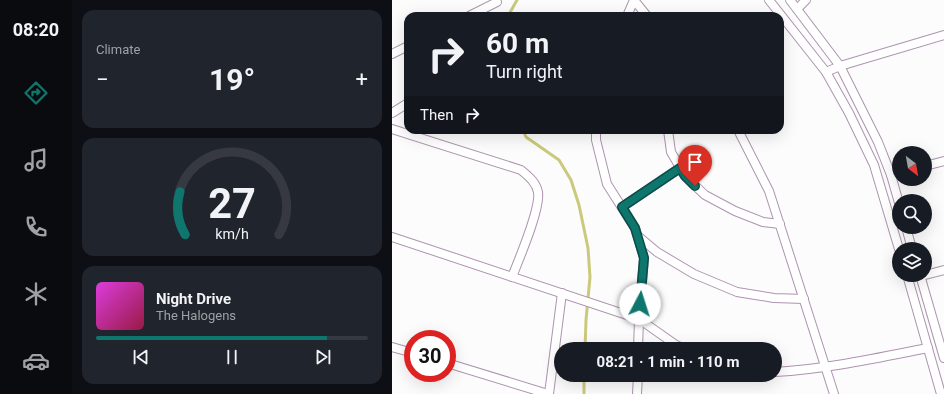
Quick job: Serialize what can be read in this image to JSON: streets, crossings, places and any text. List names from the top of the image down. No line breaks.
{"north":"bottom right","page":{"tabs":"08:20","tile":"Climate","turn":["60 m","Turn right"],"heat":["−","19°","+"],"then":"Then","song":["Night Drive","The Halogens"],"limit":"30","trip":"08:21 · 1 min · 110 m","gauge":["27","km/h"]}}
